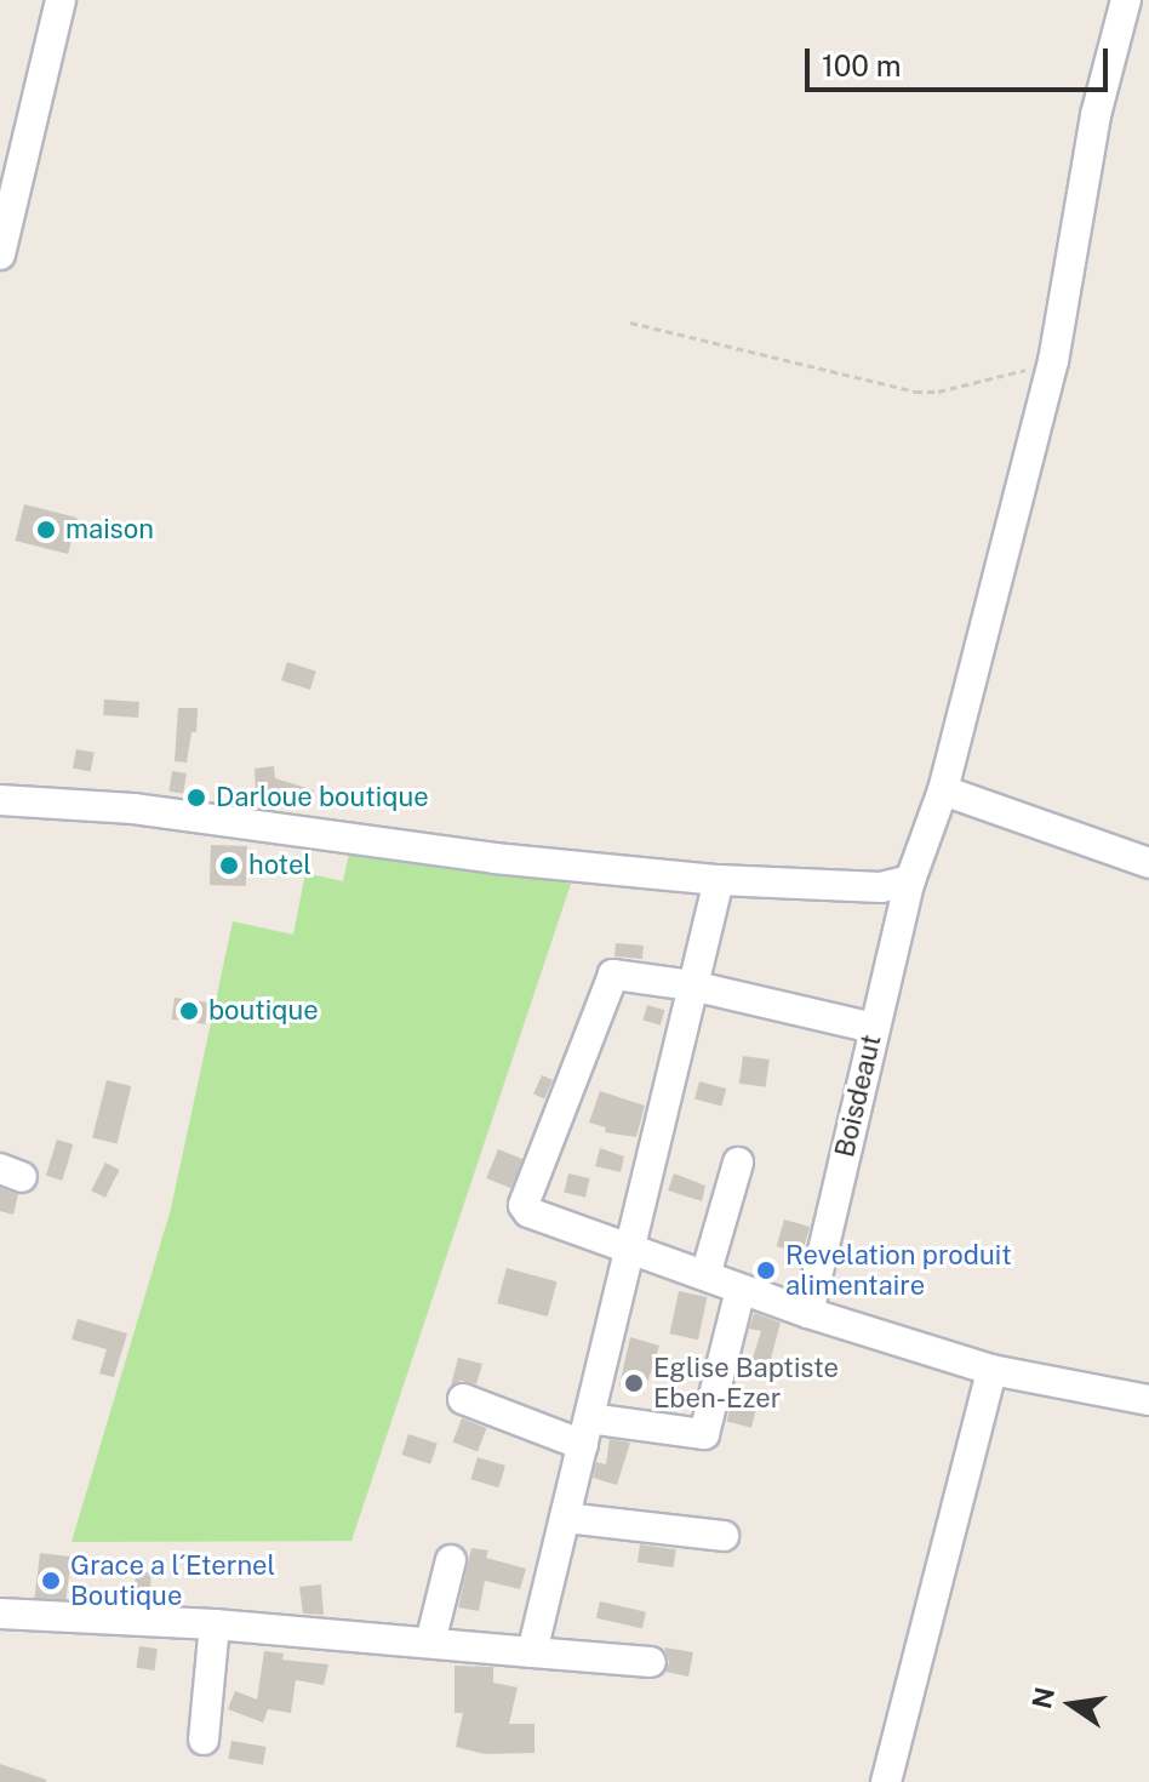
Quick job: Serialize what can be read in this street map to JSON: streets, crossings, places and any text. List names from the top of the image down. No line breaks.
{"streets":{"street":["Boisdeaut"]},"places":["maison","Darloue boutique","hotel","boutique","Revelation produit alimentaire","Eglise Baptiste Eben-Ezer","Grace a l´Eternel Boutique"],"scale_bar":"100 m","north":"left"}
